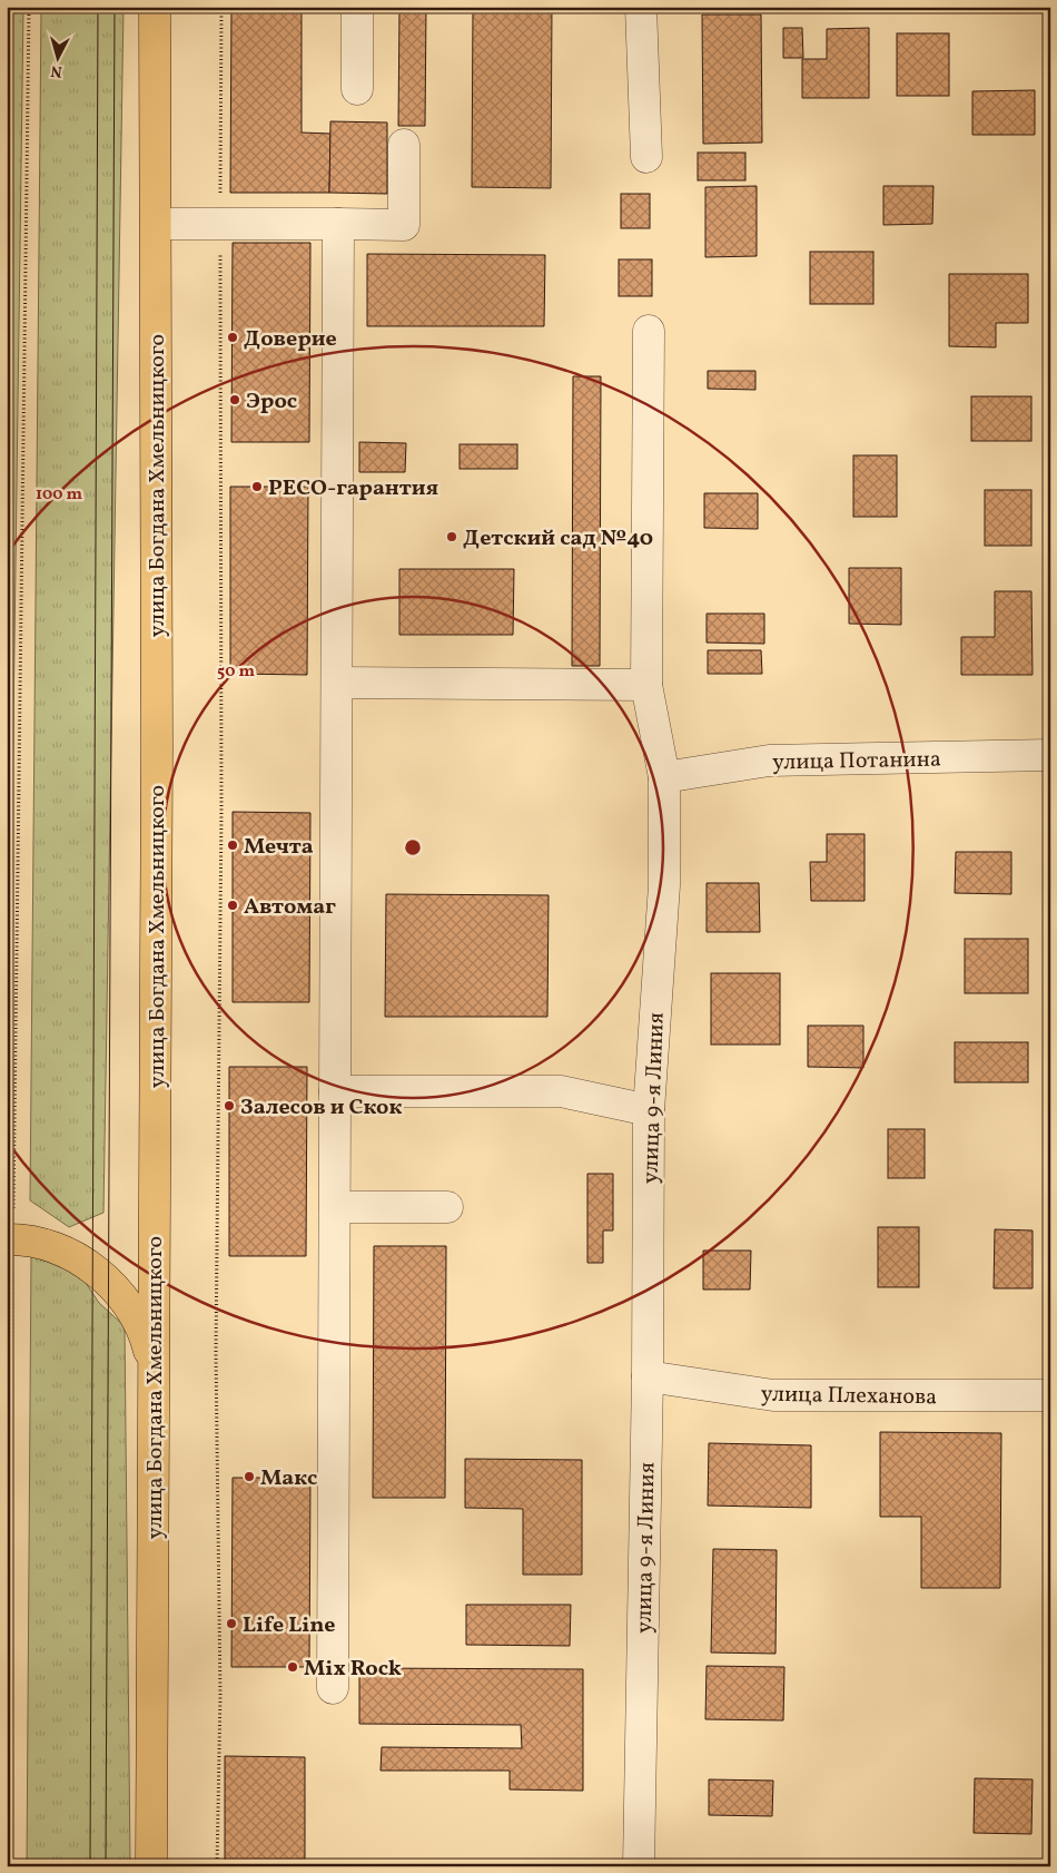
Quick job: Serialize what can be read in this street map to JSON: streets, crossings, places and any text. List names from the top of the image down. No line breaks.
{"streets":{"main road":["улица Богдана Хмельницкого"],"street":["улица Потанина","улица 9-я Линия","улица Плеханова"]},"crossings":[["улица Потанина","улица 9-я Линия"],["улица 9-я Линия","улица Плеханова"]],"places":["Доверие","Эрос","РЕСО-гарантия","Детский сад №40","Мечта","Автомаг","Залесов и Скок","Макс","Life Line","Mix Rock"],"north":"bottom","rings":["100 m","50 m"]}
